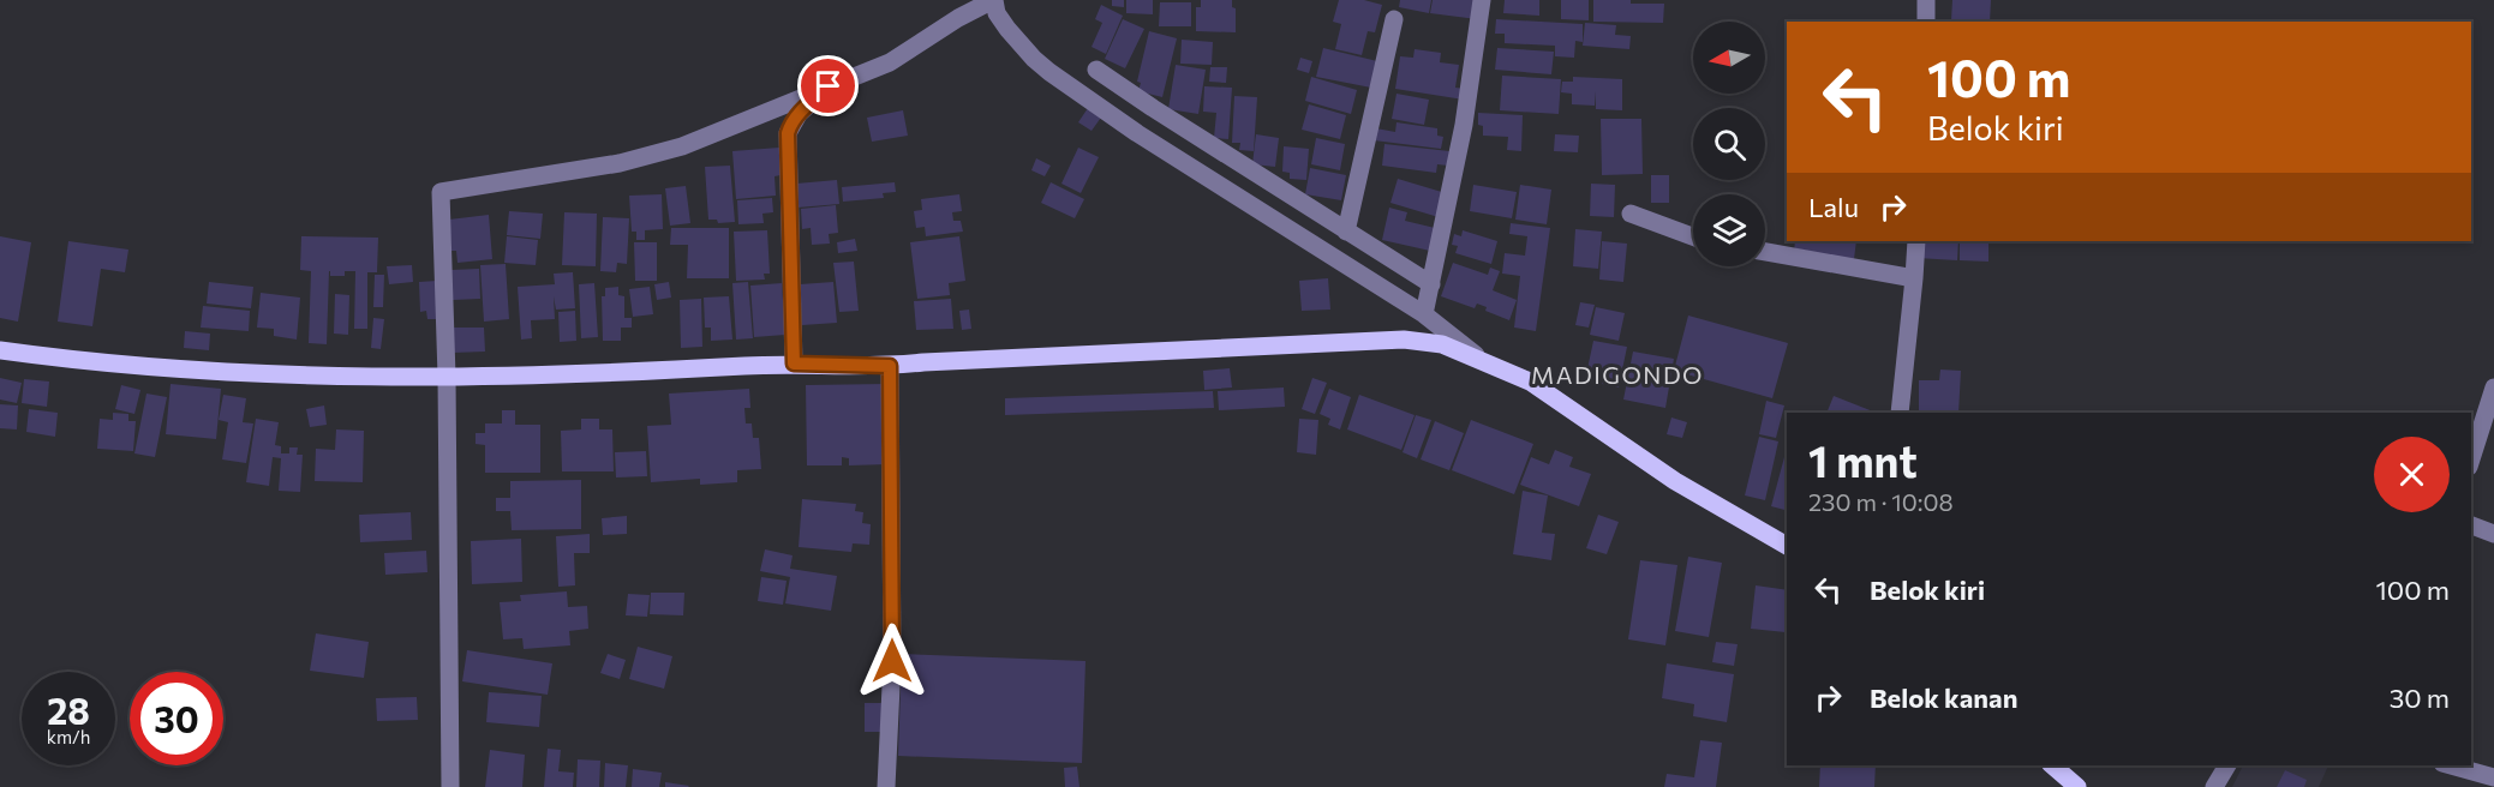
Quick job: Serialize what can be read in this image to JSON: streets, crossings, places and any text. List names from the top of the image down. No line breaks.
{"districts":["MADIGONDO"],"north":"left","page":{"turn":["100 m","Belok kiri"],"then":"Lalu","heading":["1 mnt","230 m · 10:08"],"list":[{"name":"Belok kiri","value":"100 m"},{"name":"Belok kanan","value":"30 m"}],"speed":"28 km/h","limit":"30"}}
